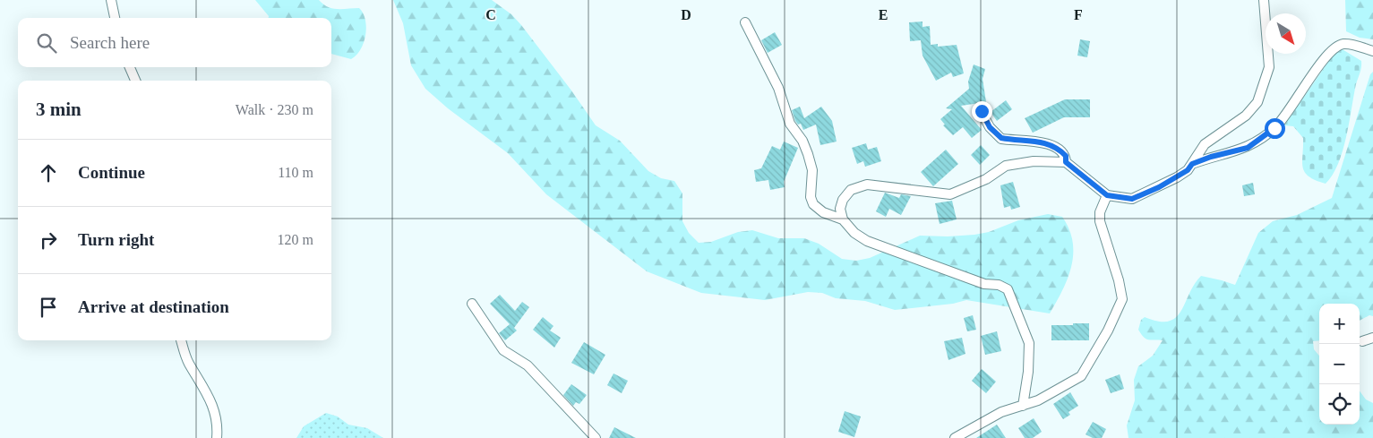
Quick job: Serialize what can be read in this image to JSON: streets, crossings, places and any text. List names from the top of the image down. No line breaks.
{"north":"bottom right","page":{"search":"Search here","heading":["3 min","Walk · 230 m"],"list":[["Continue","110 m"],["Turn right","120 m"],"Arrive at destination"],"map_buttons":["+","−"]},"grid":{"columns":["C","D","E","F"]}}
